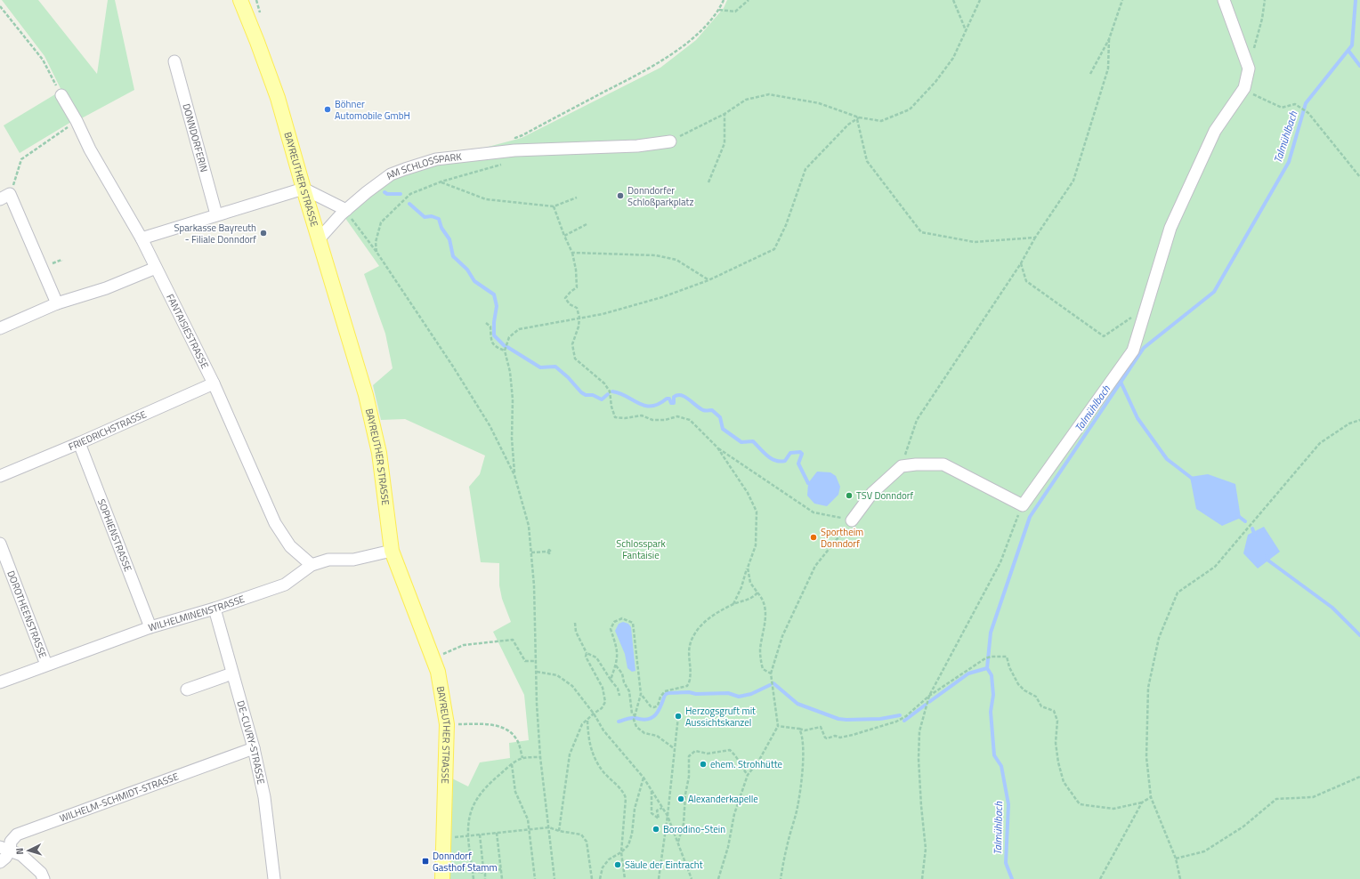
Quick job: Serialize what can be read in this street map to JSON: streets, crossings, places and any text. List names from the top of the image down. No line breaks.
{"streets":{"main road":["BAYREUTHER STRASSE"],"street":["DONNDORFERIN","AM SCHLOSSPARK","FANTAISIESTRASSE","FRIEDRICHSTRASSE","SOPHIENSTRASSE","WILHELMINENSTRASSE","DOROTHEENSTRASSE","DE-CUVRY-STRASSE","WILHELM-SCHMIDT-STRASSE"]},"crossings":[["AM SCHLOSSPARK","BAYREUTHER STRASSE"],["BAYREUTHER STRASSE","WILHELMINENSTRASSE"],["FANTAISIESTRASSE","FRIEDRICHSTRASSE"],["FANTAISIESTRASSE","WILHELMINENSTRASSE"],["FRIEDRICHSTRASSE","SOPHIENSTRASSE"],["SOPHIENSTRASSE","WILHELMINENSTRASSE"],["WILHELMINENSTRASSE","DOROTHEENSTRASSE"],["WILHELMINENSTRASSE","DE-CUVRY-STRASSE"],["DE-CUVRY-STRASSE","WILHELM-SCHMIDT-STRASSE"]],"water":["Talmühlbach"],"parks":["Schlosspark Fantaisie"],"places":{"other":["Böhner Automobile GmbH","Donndorfer Schloßparkplatz","Sparkasse Bayreuth - Filiale Donndorf","TSV Donndorf","Sportheim Donndorf","Herzogsgruft mit Aussichtskanzel","ehem. Strohhütte","Alexanderkapelle","Borodino-Stein","Säule der Eintracht"],"transit":["Donndorf Gasthof Stamm"]},"north":"left"}
